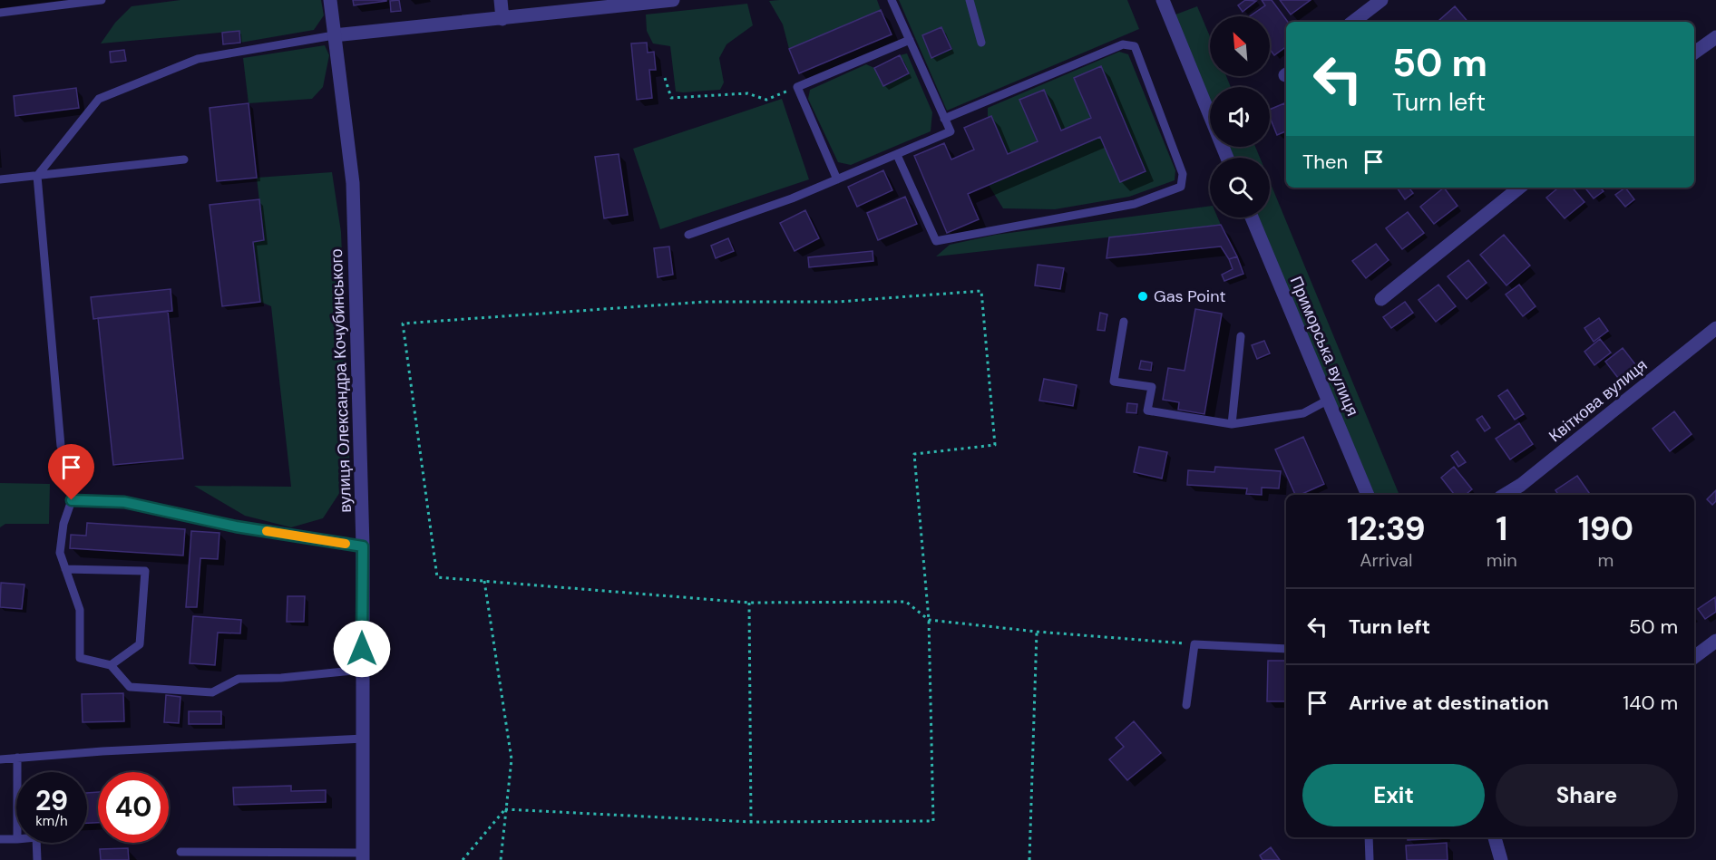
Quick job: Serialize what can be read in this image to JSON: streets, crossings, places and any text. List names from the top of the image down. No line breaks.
{"streets":{"street":["Приморська вулиця","вулиця Олександра Кочубинського","Квіткова вулиця"]},"places":["Gas Point"],"north":"top left","page":{"turn":["50 m","Turn left"],"then":"Then","eta":["12:39","Arrival","1","min","190","m"],"list":[{"name":"Turn left","value":"50 m"},{"name":"Arrive at destination","value":"140 m"}],"buttons":["Exit","Share"],"speed":"29 km/h","limit":"40"}}
